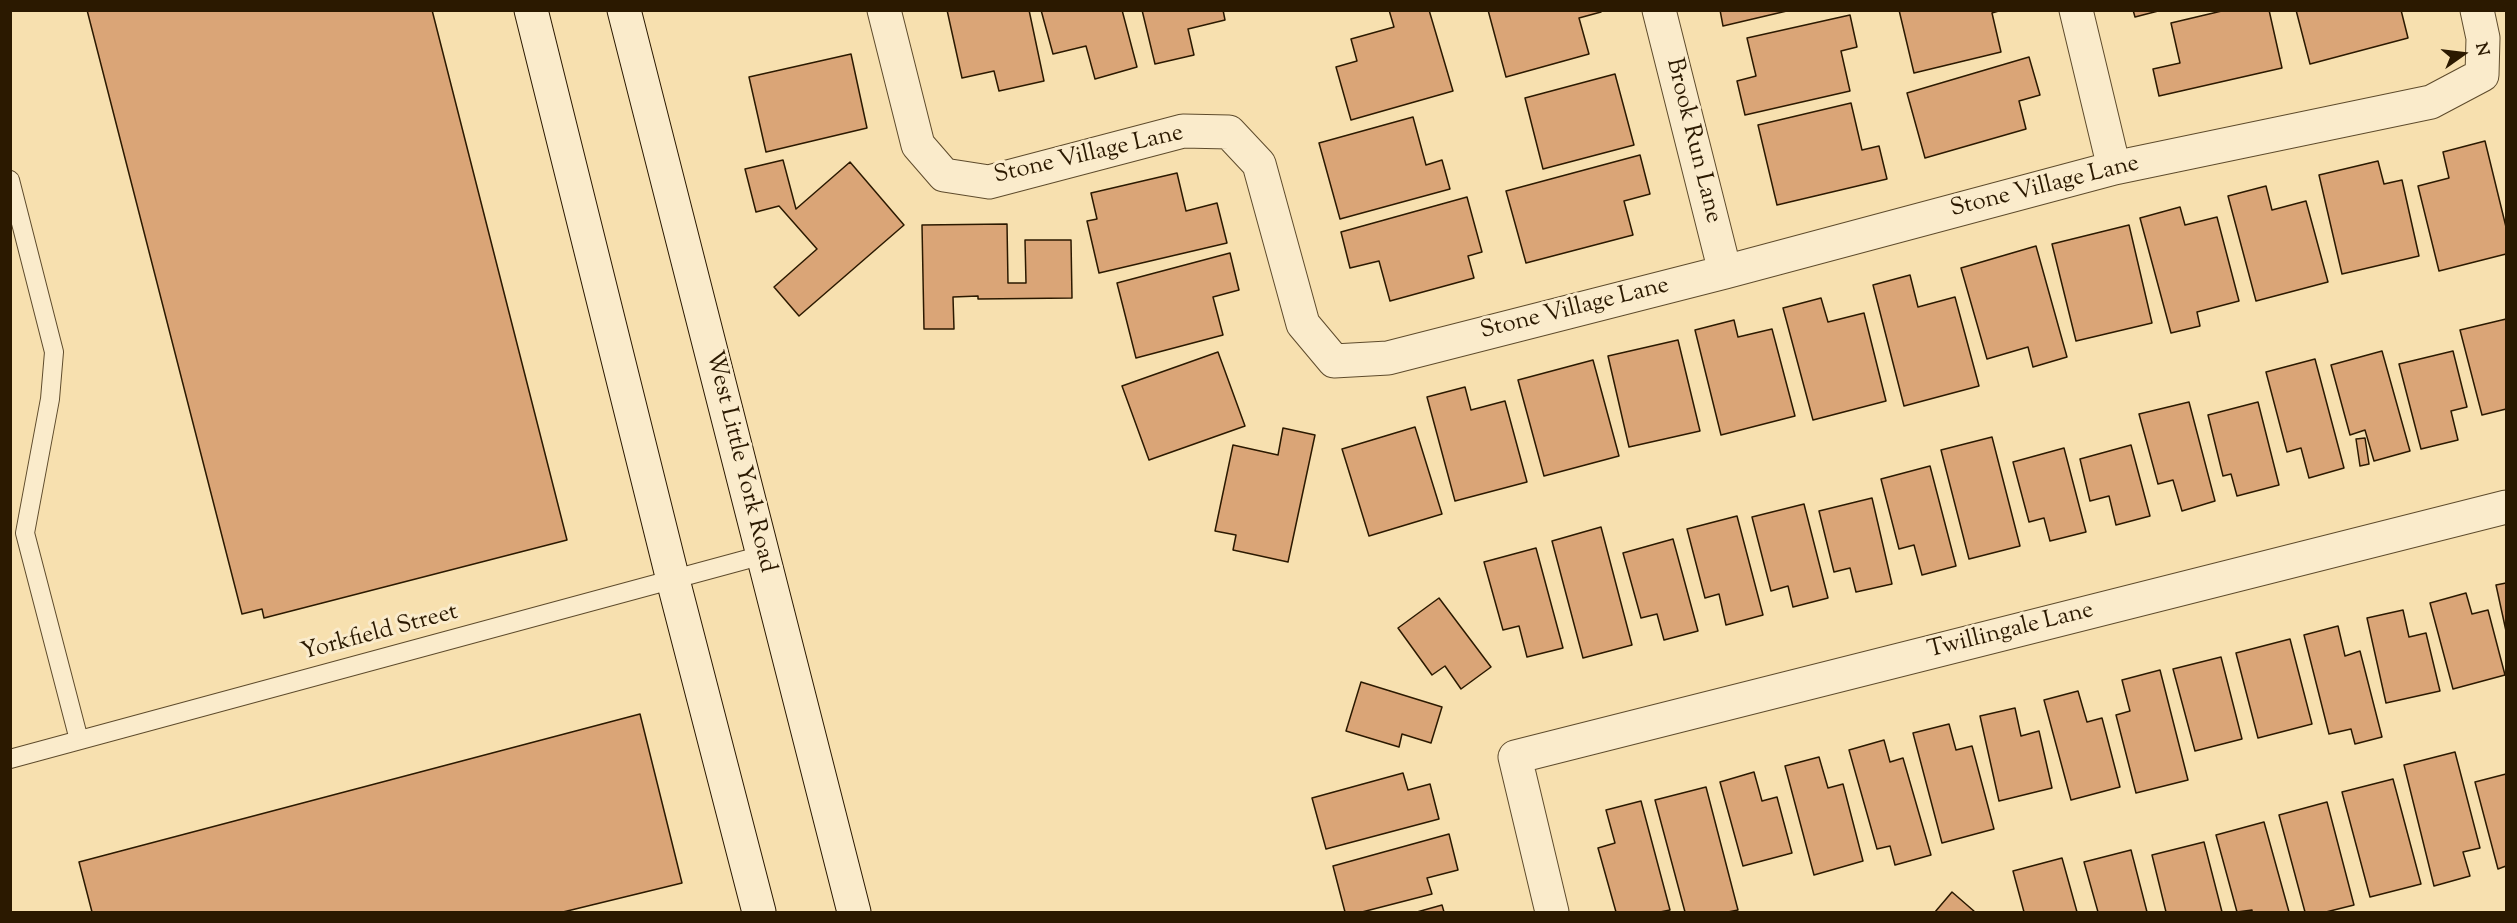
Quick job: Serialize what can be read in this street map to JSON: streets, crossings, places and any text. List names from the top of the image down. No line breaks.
{"streets":{"street":["Brook Run Lane","Stone Village Lane","West Little York Road","Twillingale Lane"],"lane":["Yorkfield Street"]},"crossings":[["Brook Run Lane","Stone Village Lane"],["West Little York Road","Yorkfield Street"]],"north":"right"}
